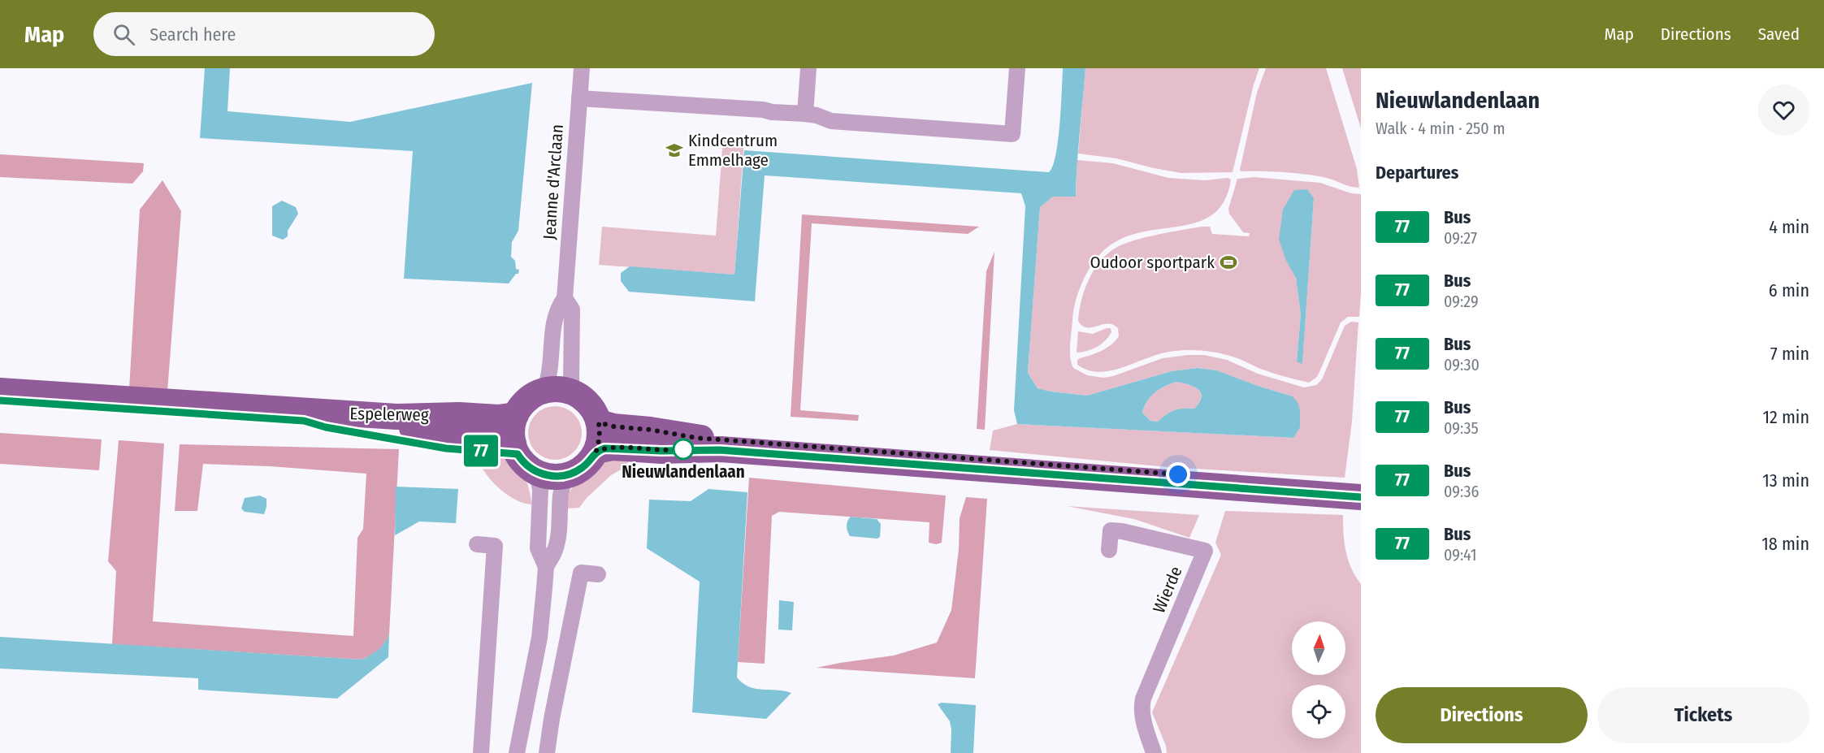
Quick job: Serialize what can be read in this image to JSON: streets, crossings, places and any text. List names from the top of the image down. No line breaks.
{"streets":{"main road":["Espelerweg"],"street":["Jeanne d'Arclaan","Wierde"]},"crossings":[["Jeanne d'Arclaan","Espelerweg"]],"places":{"school or university":["Kindcentrum Emmelhage"],"sports":["Oudoor sportpark"],"other":["Nieuwlandenlaan"]},"lines":["bus line 77"],"north":"top","page":{"header":"Map","search":"Search here","nav":["Map","Directions","Saved"],"on_map":"77","heading":[["Nieuwlandenlaan","Walk · 4 min · 250 m"],"Departures"],"list":[{"mark":"77","name":"Bus","note":"09:27","value":"4 min"},{"mark":"77","name":"Bus","note":"09:29","value":"6 min"},{"mark":"77","name":"Bus","note":"09:30","value":"7 min"},{"mark":"77","name":"Bus","note":"09:35","value":"12 min"},{"mark":"77","name":"Bus","note":"09:36","value":"13 min"},{"mark":"77","name":"Bus","note":"09:41","value":"18 min"}],"buttons":["Directions","Tickets"]}}
